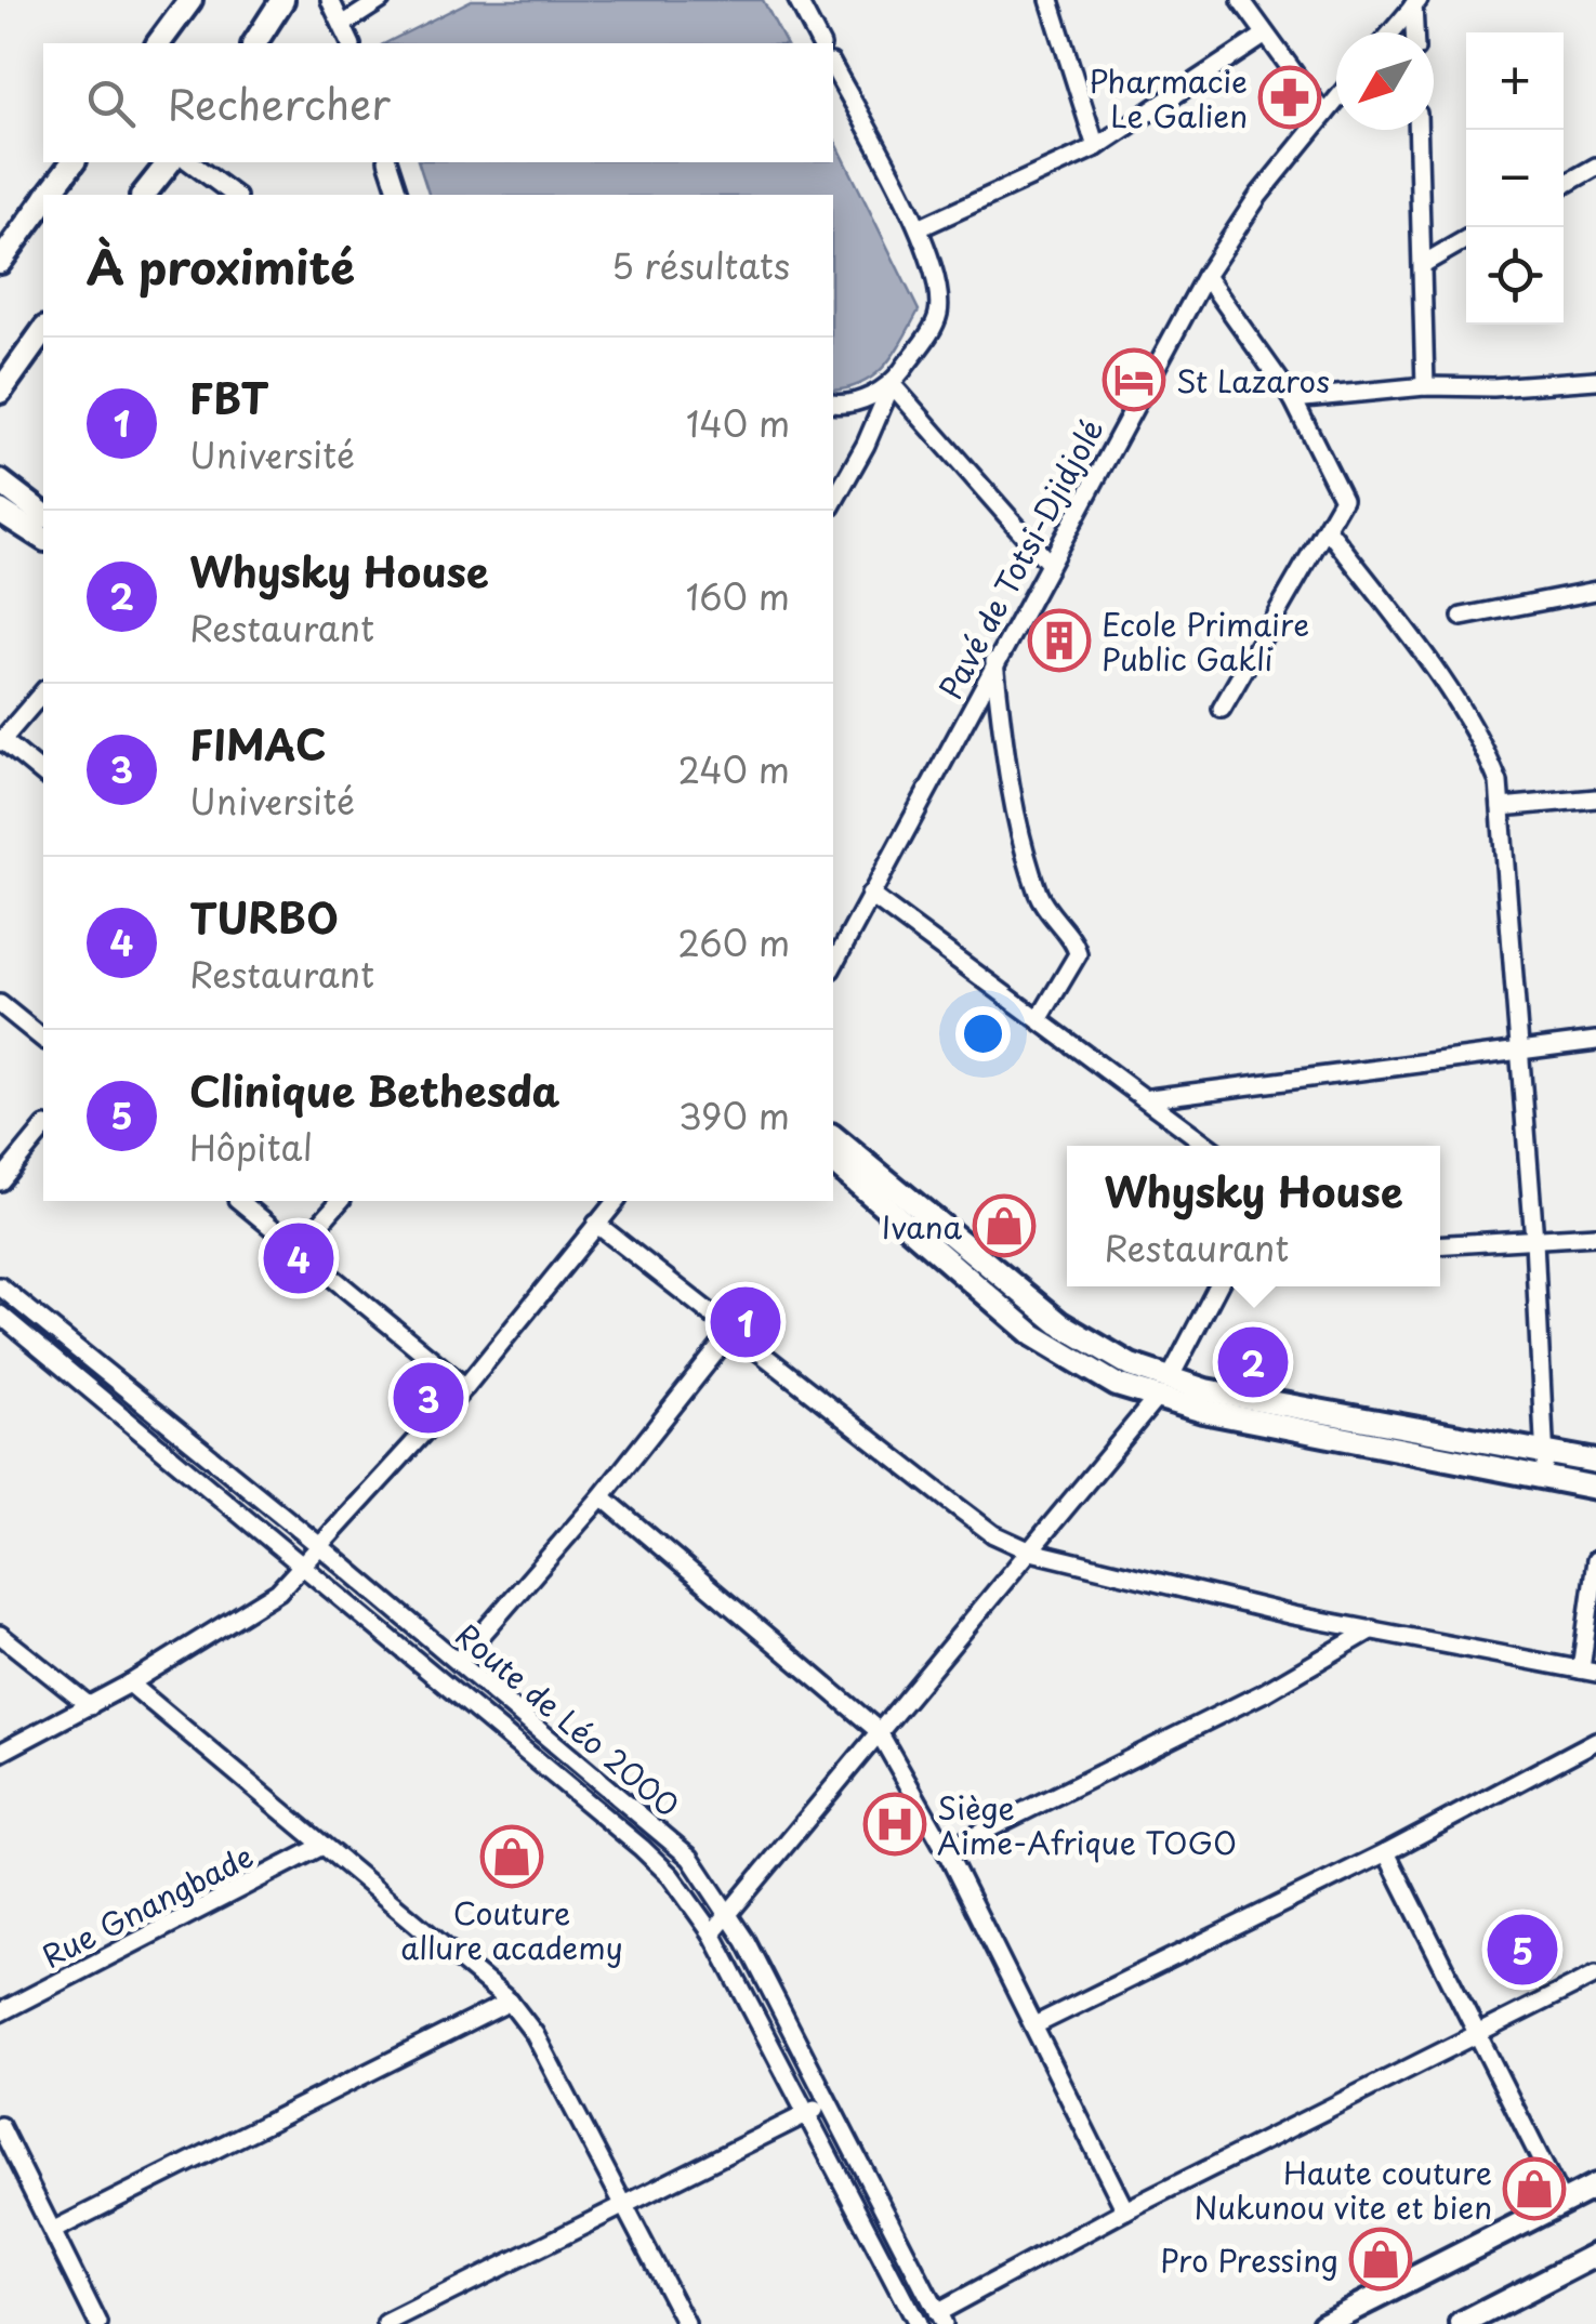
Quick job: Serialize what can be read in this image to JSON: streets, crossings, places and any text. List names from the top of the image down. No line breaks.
{"streets":{"street":["Pavé de Totsi-Djidjolé","Route de Léo 2000","Rue Gnangbade"]},"places":{"pharmacy":["Pharmacie Le Galien"],"hotel":["St Lazaros"],"building":["Ecole Primaire Public Gakli"],"shop":["Ivana","Couture allure academy","Haute couture Nukunou vite et bien","Pro Pressing"],"hospital":["Siège Aime-Afrique TOGO"]},"north":"bottom left","page":{"map_buttons":["+","−"],"search":"Rechercher","heading":["À proximité","5 résultats"],"list":[{"mark":"1","name":"FBT","note":"Université","value":"140 m"},{"mark":"2","name":"Whysky House","note":"Restaurant","value":"160 m"},{"mark":"3","name":"FIMAC","note":"Université","value":"240 m"},{"mark":"4","name":"TURBO","note":"Restaurant","value":"260 m"},{"mark":"5","name":"Clinique Bethesda","note":"Hôpital","value":"390 m"}],"popup":["Whysky House","Restaurant"],"pins":["4","1","2","3","5"]}}
